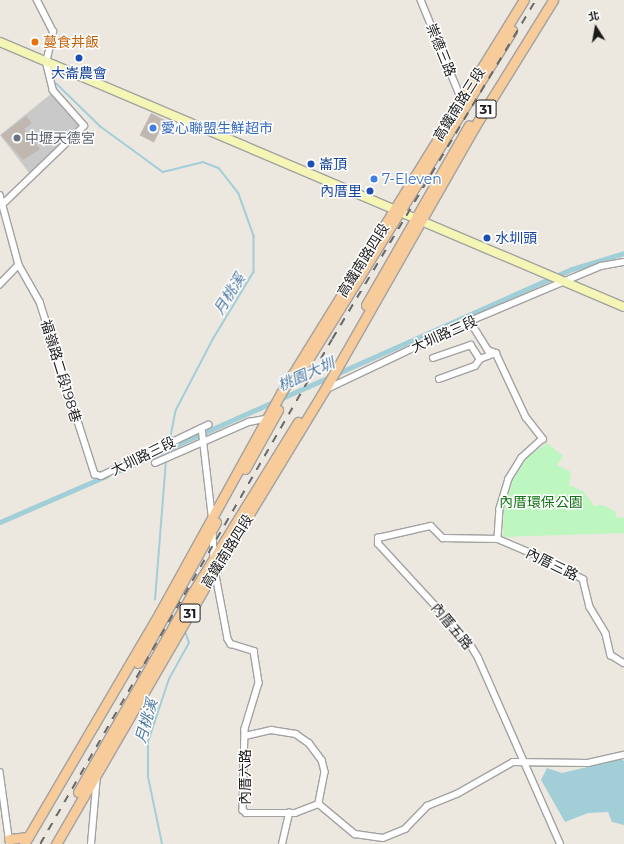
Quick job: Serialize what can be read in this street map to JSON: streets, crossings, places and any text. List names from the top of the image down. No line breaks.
{"streets":{"main road":["高鐵南路三段","31","高鐵南路四段"],"street":["崇德三路","大圳路三段","福嶺路二段198巷","內厝三路","內厝五路","內厝六路"]},"crossings":[["崇德三路","高鐵南路三段"],["高鐵南路三段","高鐵南路四段"],["高鐵南路四段","大圳路三段"],["高鐵南路四段","內厝六路"],["大圳路三段","福嶺路二段198巷"],["內厝三路","內厝五路"]],"water":["月桃溪","桃園大圳"],"parks":["內厝環保公園"],"places":["蔓食丼飯","大崙農會","愛心聯盟生鮮超市","中壢天德宮","崙頂","7-Eleven","內厝里","水圳頭"],"north":"top"}
